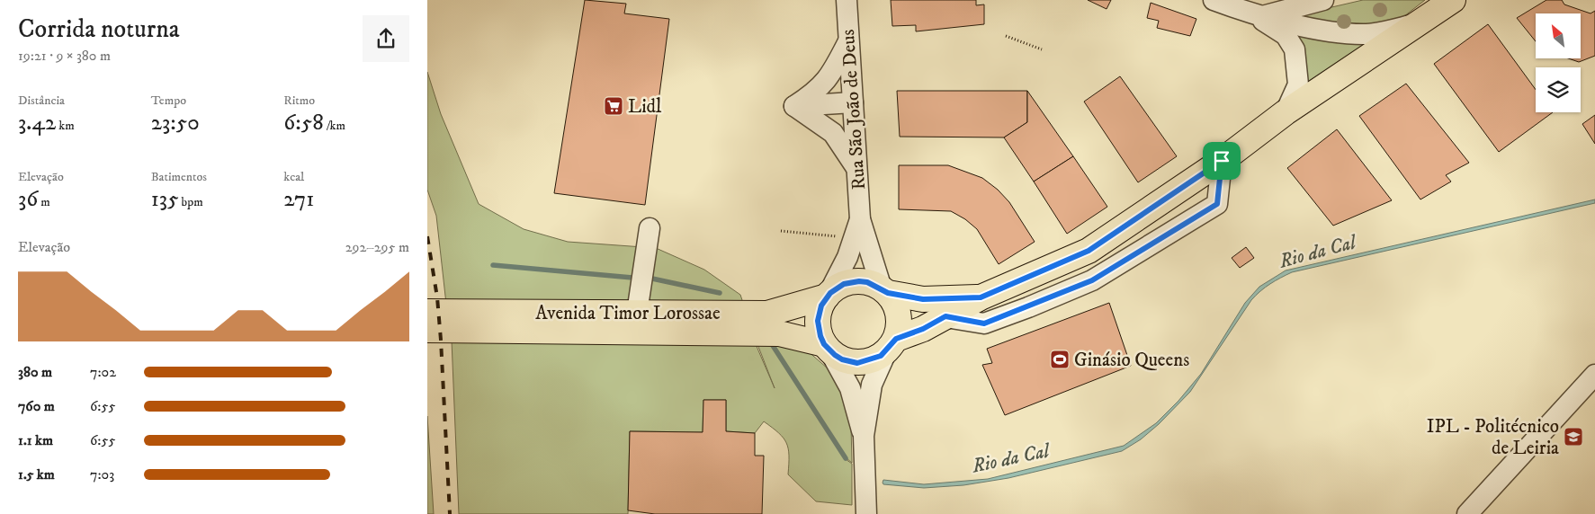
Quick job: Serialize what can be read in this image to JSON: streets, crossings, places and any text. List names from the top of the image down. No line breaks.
{"streets":{"main road":["Avenida Timor Lorossae"],"street":["Rua São João de Deus"]},"water":["Rio da Cal"],"places":{"supermarket":["Lidl"],"sports":["Ginásio Queens"],"school or university":["IPL - Politécnico de Leiria"]},"north":"top left","page":{"heading":["Corrida noturna","19:21 · 9 × 380 m"],"stats":[["Distância","3.42 km"],["Tempo","23:50"],["Ritmo","6:58 /km"],["Elevação","36 m"],["Batimentos","135 bpm"],["kcal","271"]],"chart":["Elevação","292–295 m"],"list":[{"name":"380 m","note":"7:02"},{"name":"760 m","note":"6:55"},{"name":"1.1 km","note":"6:55"},{"name":"1.5 km","note":"7:03"}]}}
